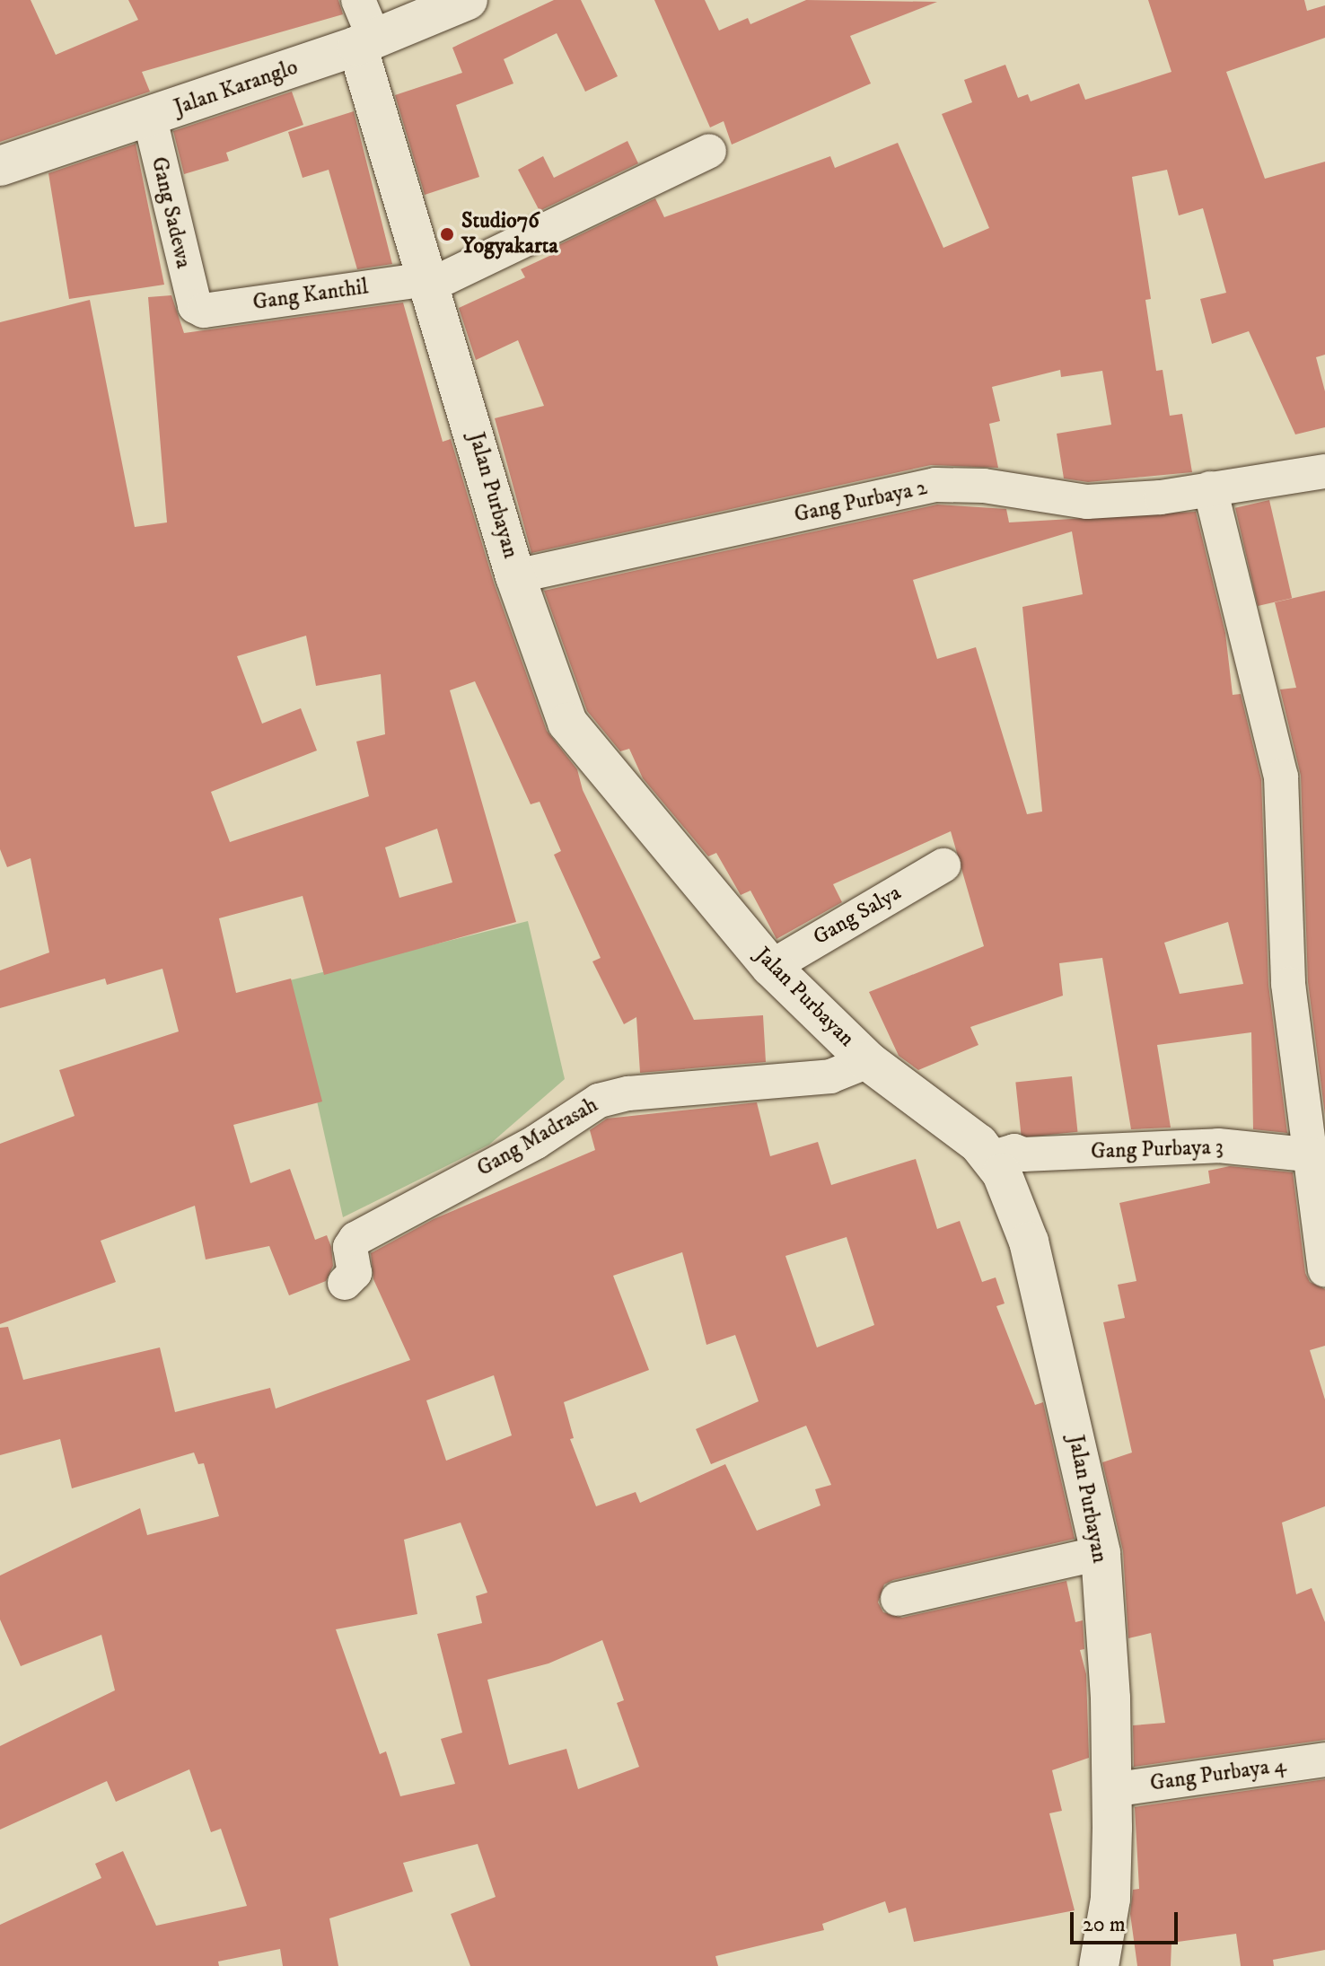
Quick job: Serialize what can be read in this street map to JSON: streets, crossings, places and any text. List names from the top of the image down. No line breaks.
{"streets":{"street":["Jalan Karanglo","Gang Sadewa","Gang Kanthil","Jalan Purbayan","Gang Purbaya 2","Gang Salya","Gang Madrasah","Gang Purbaya 3","Gang Purbaya 4"]},"crossings":[["Jalan Karanglo","Gang Sadewa"],["Jalan Karanglo","Jalan Purbayan"],["Gang Sadewa","Gang Kanthil"],["Gang Kanthil","Jalan Purbayan"],["Jalan Purbayan","Gang Purbaya 2"],["Jalan Purbayan","Gang Salya"],["Jalan Purbayan","Gang Madrasah"],["Jalan Purbayan","Gang Purbaya 3"],["Jalan Purbayan","Gang Purbaya 4"]],"places":["Studio76 Yogyakarta"],"scale_bar":"20 m"}
